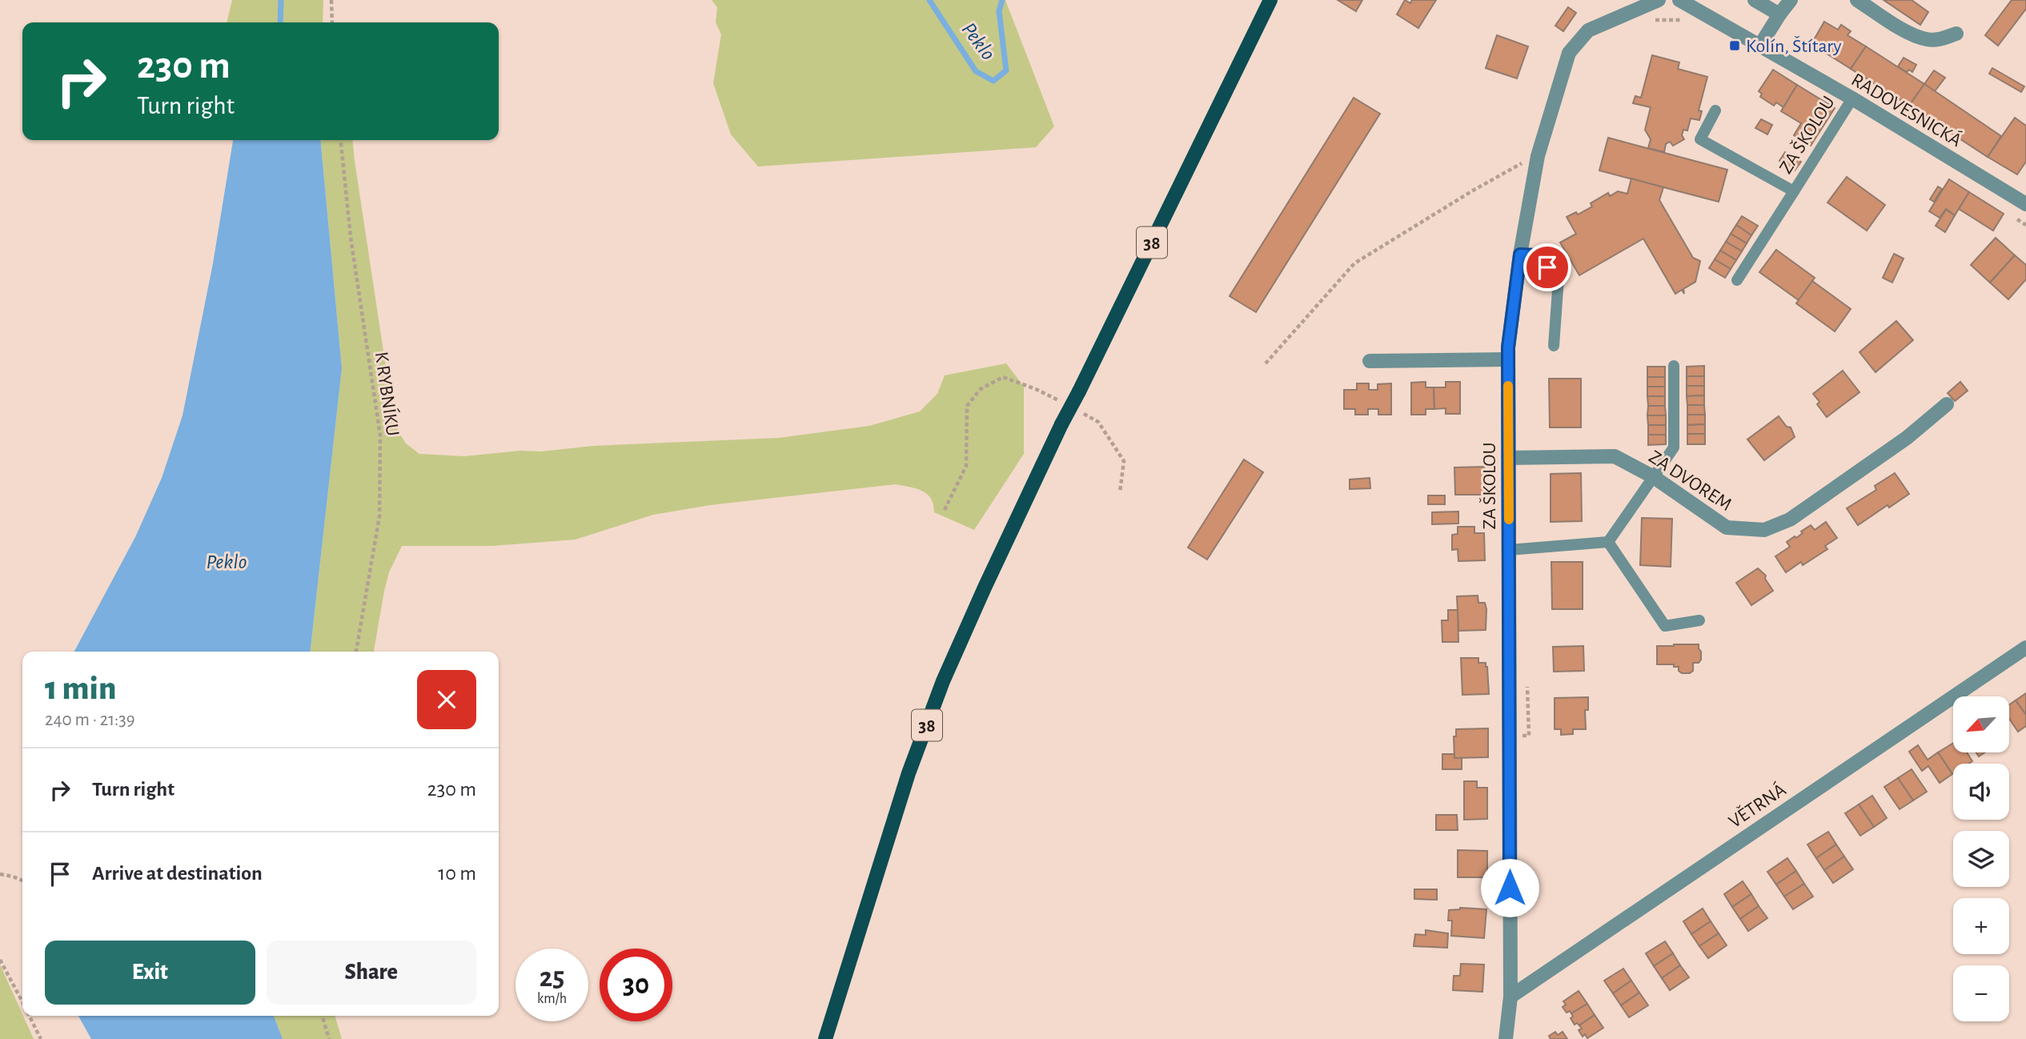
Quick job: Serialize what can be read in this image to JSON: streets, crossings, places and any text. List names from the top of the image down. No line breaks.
{"streets":{"main road":["38"],"street":["RADOVESNICKÁ","ZA ŠKOLOU","ZA DVOREM","VĚTRNÁ"],"path":["K RYBNÍKU"]},"crossings":[["RADOVESNICKÁ","ZA ŠKOLOU"],["ZA ŠKOLOU","ZA DVOREM"],["ZA ŠKOLOU","VĚTRNÁ"]],"water":["Peklo"],"places":{"transit":["Kolín, Štítary"]},"north":"bottom left","page":{"turn":["230 m","Turn right"],"heading":["1 min","240 m · 21:39"],"map_buttons":["+","−"],"list":[{"name":"Turn right","value":"230 m"},{"name":"Arrive at destination","value":"10 m"}],"buttons":["Exit","Share"],"speed":"25 km/h","limit":"30"}}
